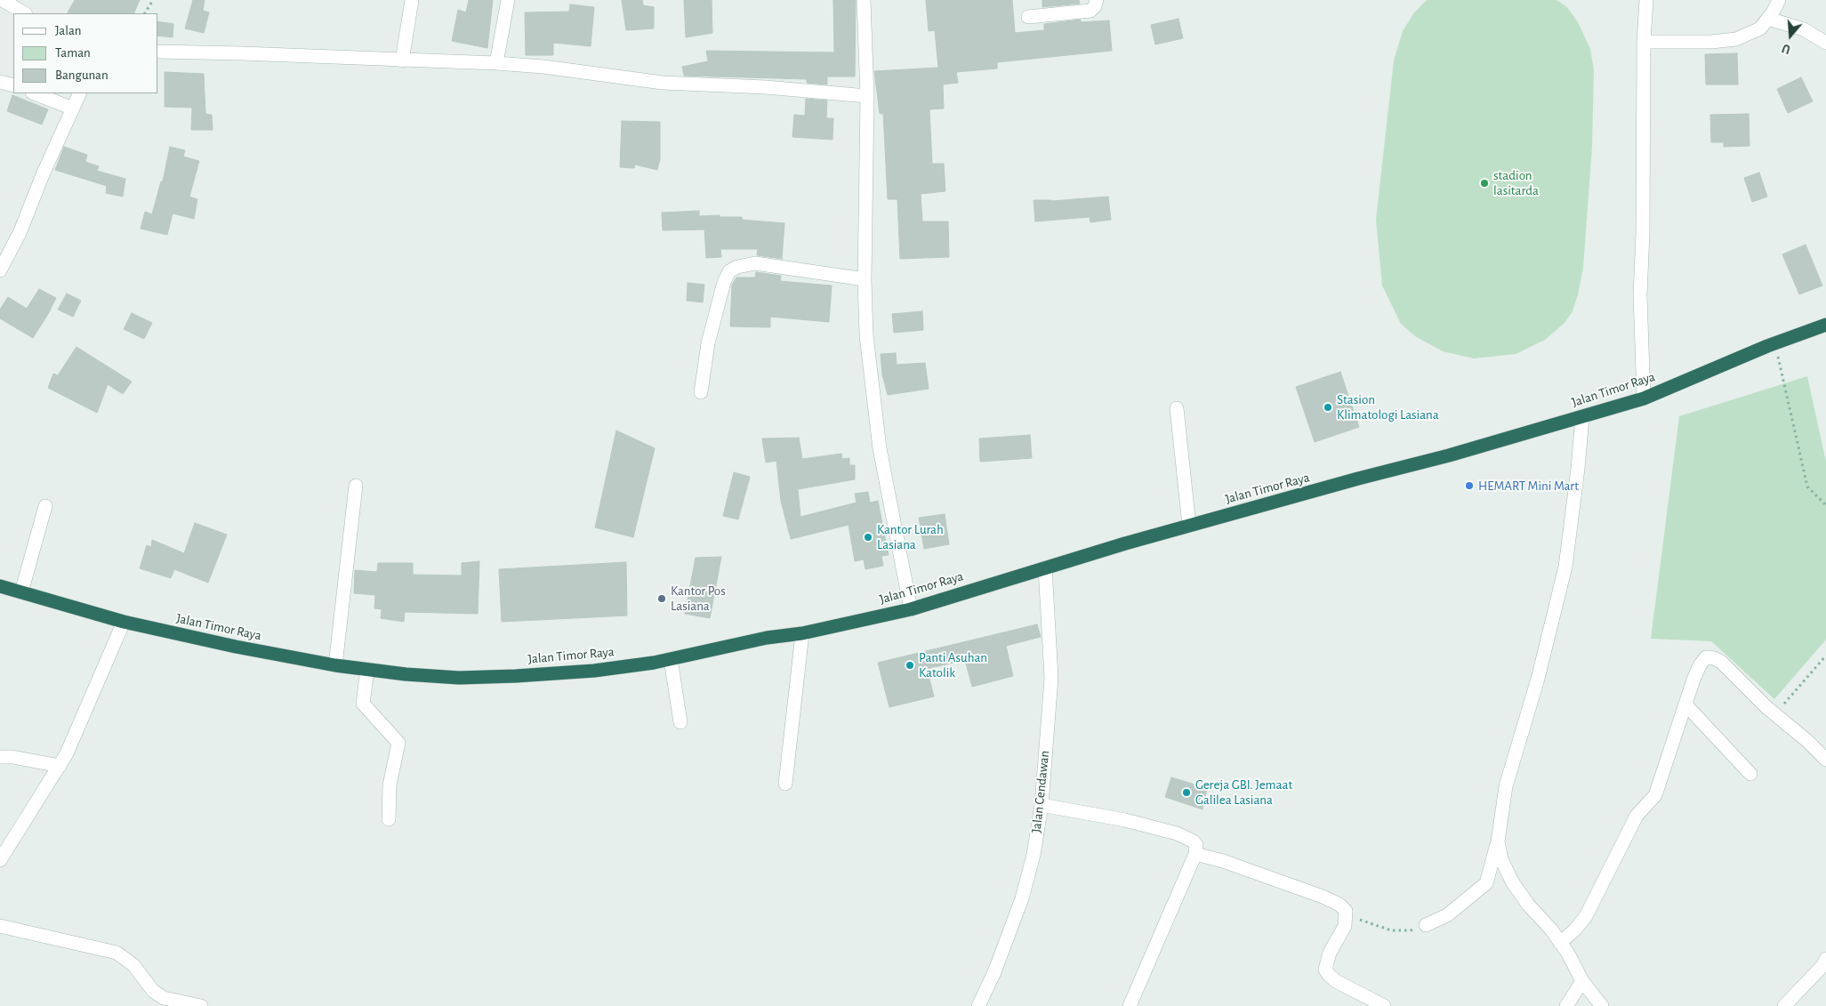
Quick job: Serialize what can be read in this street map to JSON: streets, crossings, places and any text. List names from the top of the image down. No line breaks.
{"streets":{"highway":["Jalan Timor Raya"],"street":["Jalan Cendawan"]},"crossings":[["Jalan Timor Raya","Jalan Cendawan"]],"places":["stadion lasitarda","Stasion Klimatologi Lasiana","HEMART Mini Mart","Kantor Lurah Lasiana","Kantor Pos Lasiana","Panti Asuhan Katolik","Gereja GBI. Jemaat Galilea Lasiana"],"legend":["Jalan","Taman","Bangunan"],"north":"bottom"}
